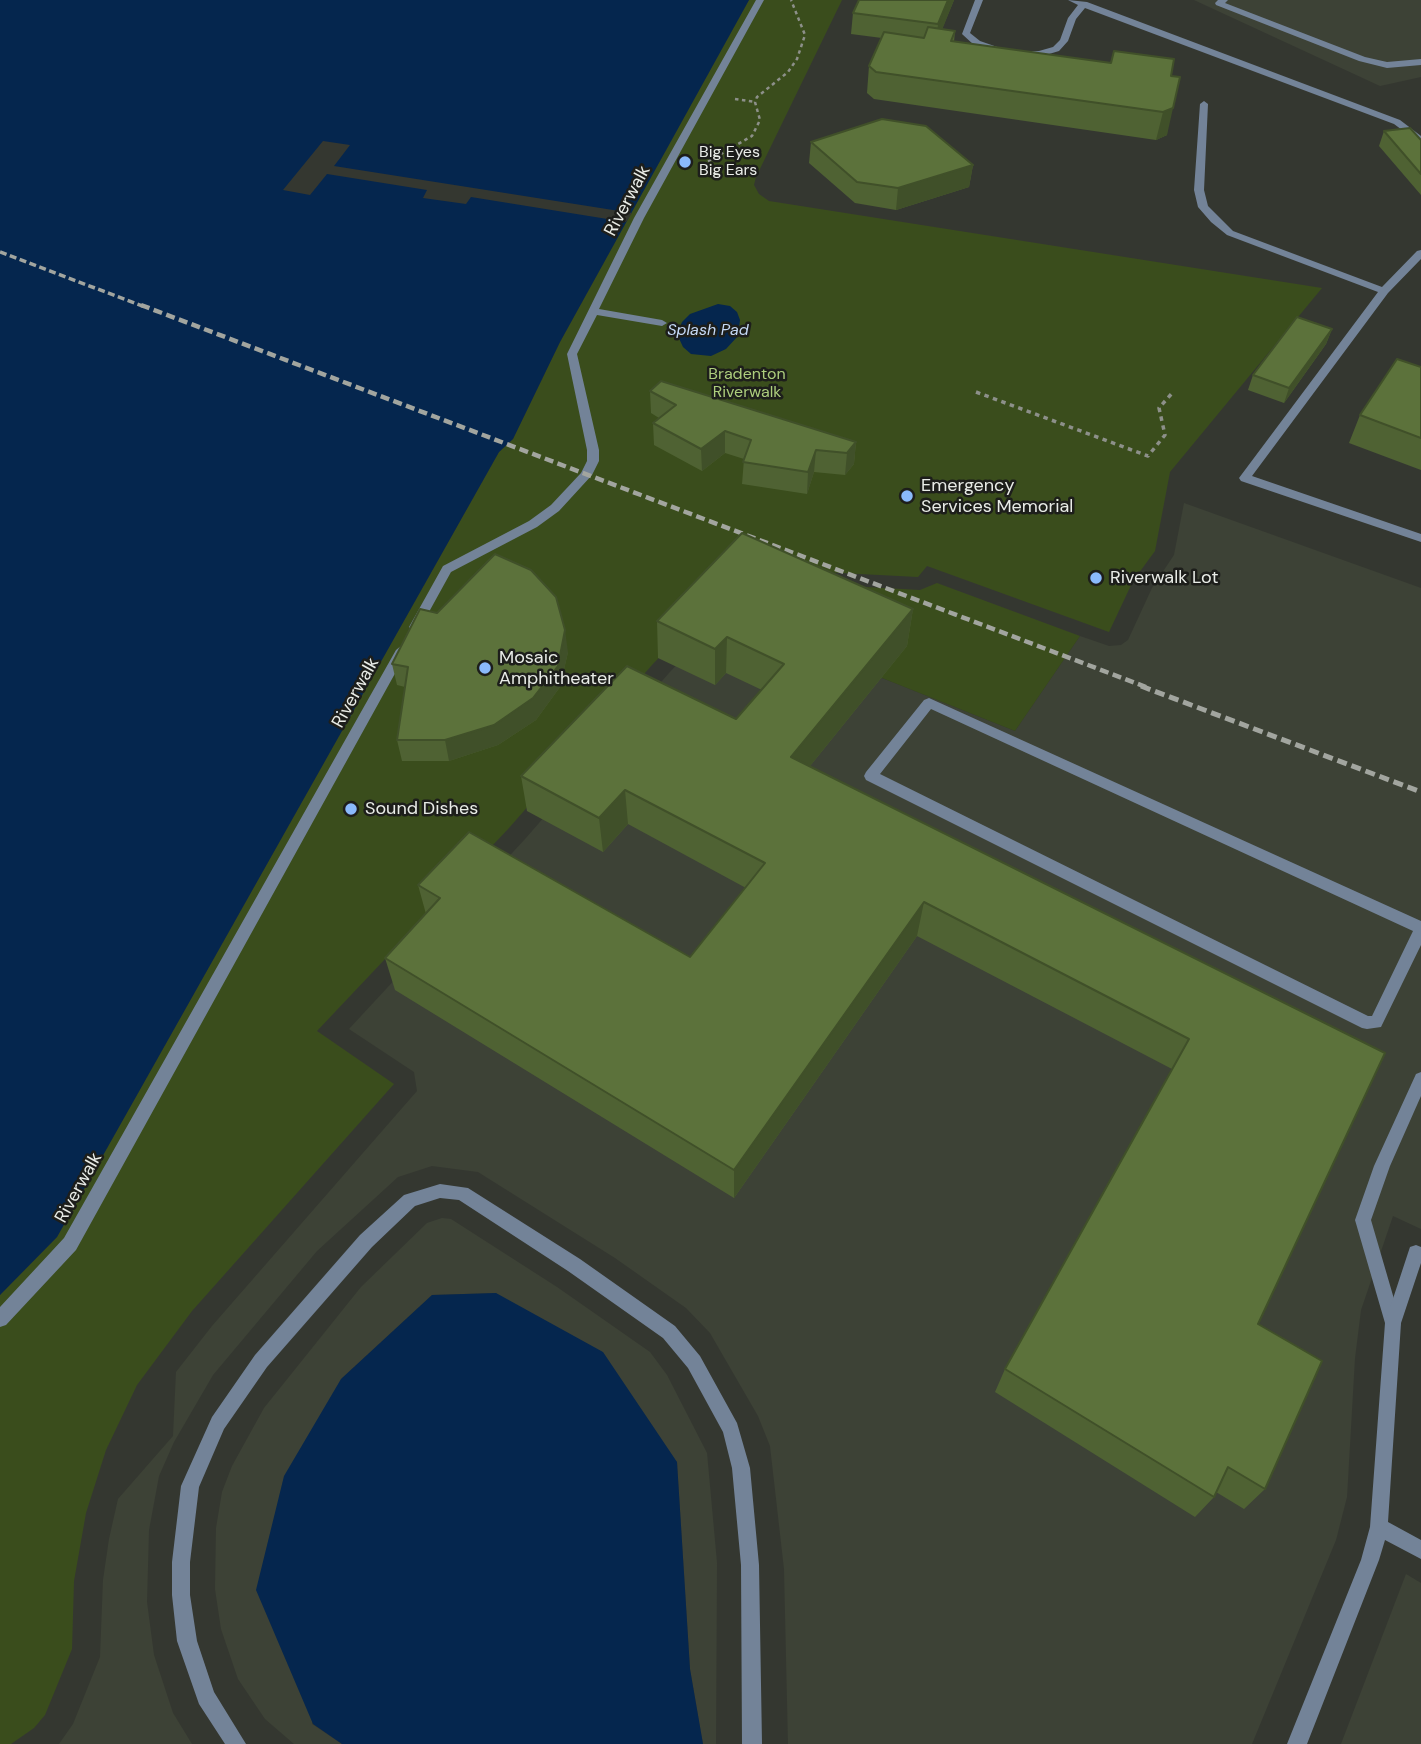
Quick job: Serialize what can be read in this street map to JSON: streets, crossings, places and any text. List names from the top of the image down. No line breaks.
{"streets":{"street":["Riverwalk"]},"water":["Splash Pad"],"parks":["Bradenton Riverwalk"],"places":["Big Eyes Big Ears","Emergency Services Memorial","Riverwalk Lot","Mosaic Amphitheater","Sound Dishes"]}
